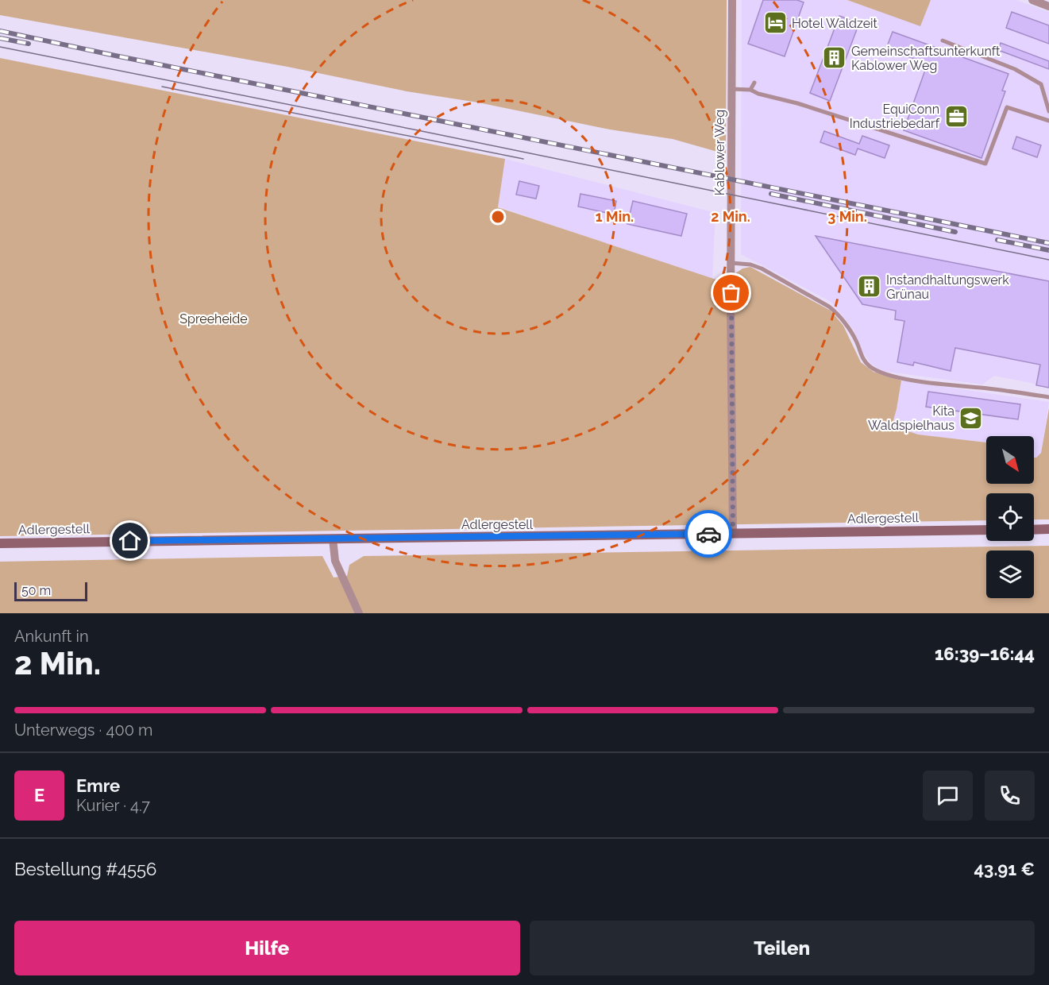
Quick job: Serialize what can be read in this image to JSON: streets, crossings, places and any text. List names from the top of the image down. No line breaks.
{"streets":{"main road":["Adlergestell"],"street":["Kablower Weg"]},"crossings":[["Kablower Weg","Adlergestell"]],"parks":["Spreeheide"],"places":{"hotel":["Hotel Waldzeit"],"building":["Gemeinschaftsunterkunft Kablower Weg","Instandhaltungswerk Grünau"],"office":["EquiConn Industriebedarf"],"school or university":["Kita Waldspielhaus"]},"scale_bar":"50 m","north":"bottom right","page":{"scale":"50 m","heading":["2 Min.","Ankunft in","16:39–16:44"],"panel":["Emre","Kurier · 4.7","Bestellung #4556","43.91 €"],"bar":"Unterwegs · 400 m","round":"E","buttons":["Hilfe","Teilen"]},"rings":["1 Min.","2 Min.","3 Min."]}
